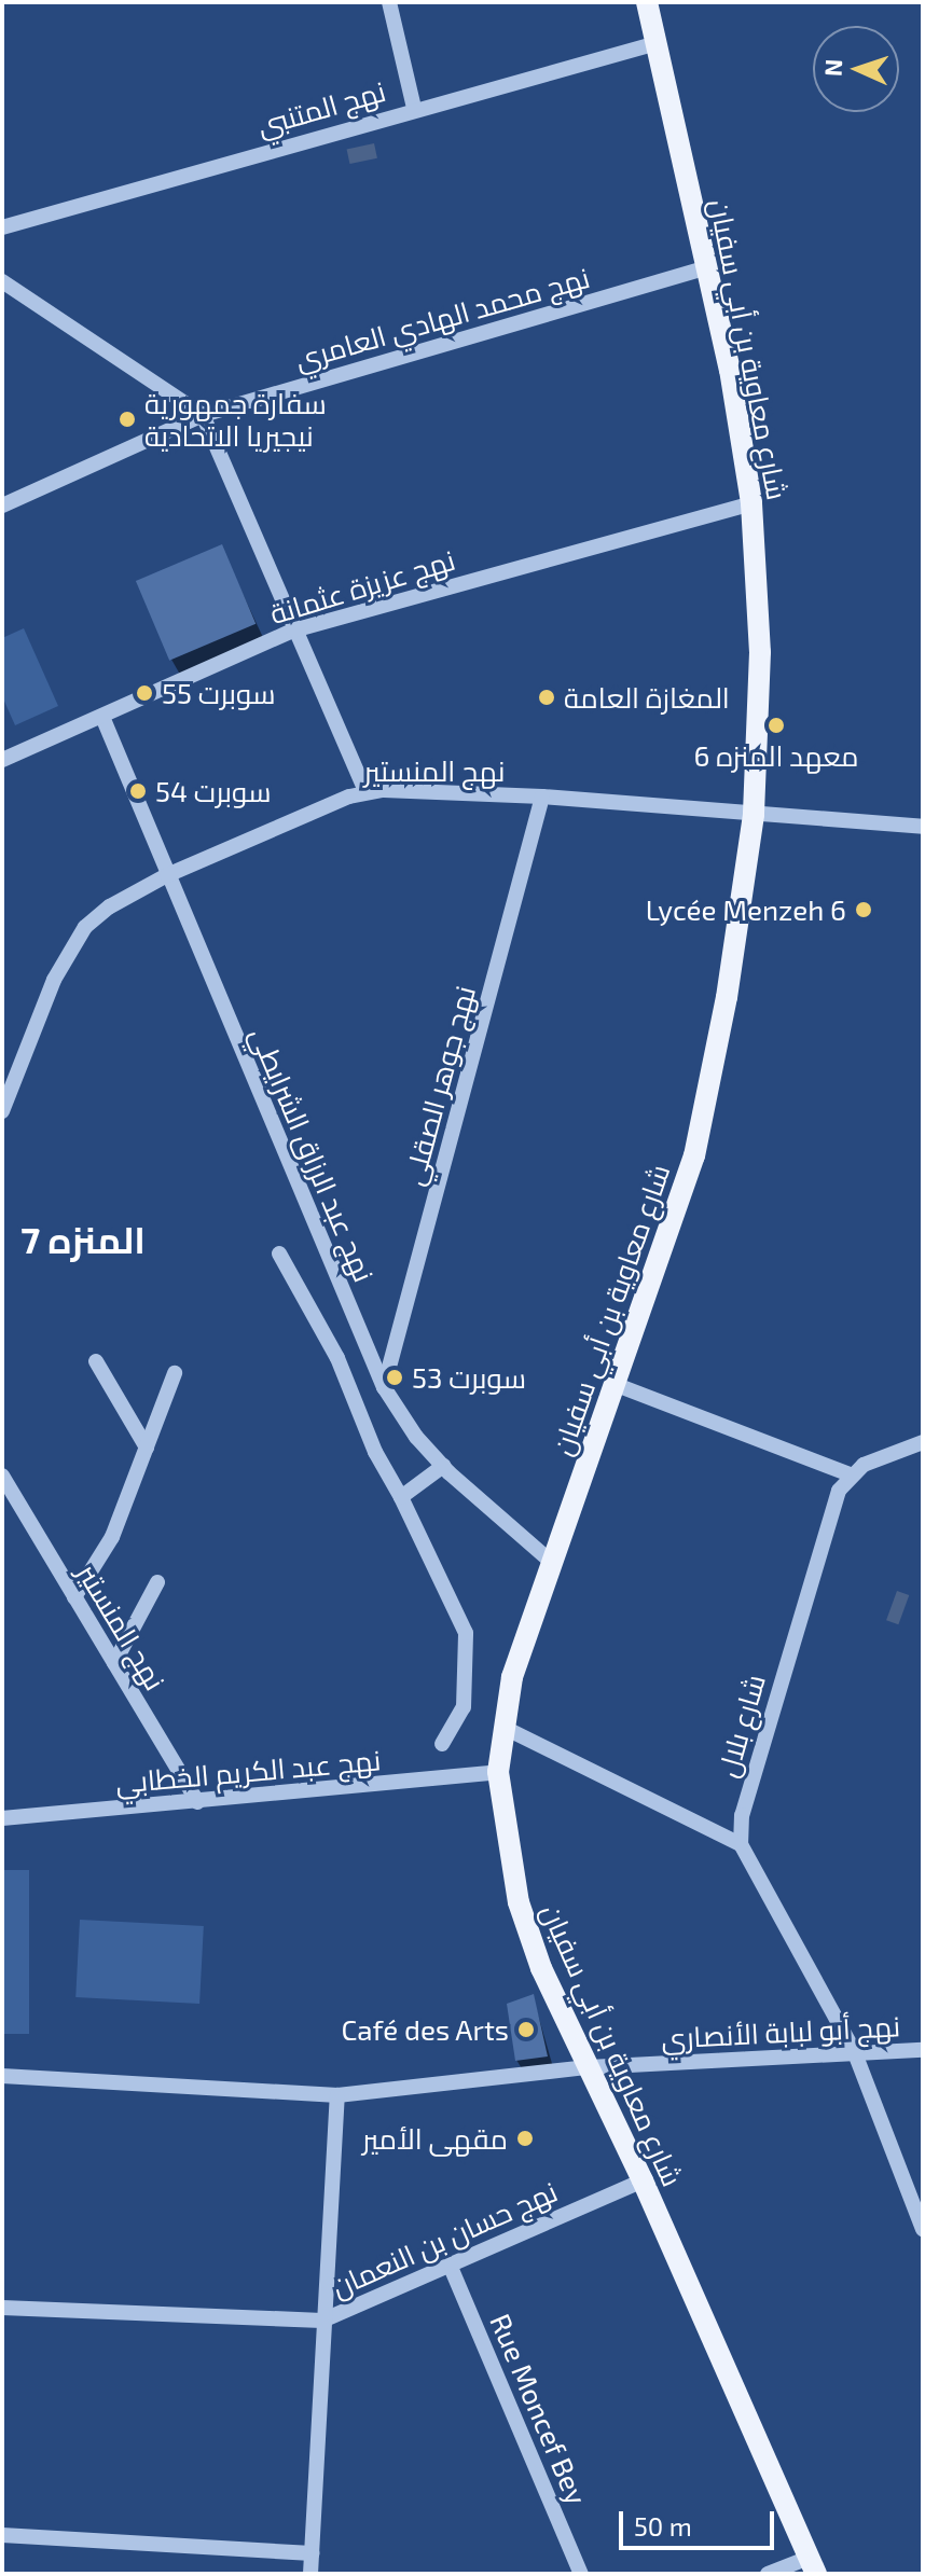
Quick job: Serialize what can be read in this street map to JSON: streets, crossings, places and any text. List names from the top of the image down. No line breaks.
{"streets":{"main road":["شارع معاوية بن أبي سفيان"],"street":["نهج المتنبي","نهج محمد الهادي العامري","نهج عزيزة عثمانة","نهج المنستير","نهج جوهر الصقلي","نهج عبد الرزاق الشرايطي","شارع بلال","نهج عبد الكريم الخطابي","نهج أبو لبابة الأنصاري","نهج حسان بن النعمان","Rue Moncef Bey"]},"crossings":[["نهج المتنبي","شارع معاوية بن أبي سفيان"],["نهج محمد الهادي العامري","شارع معاوية بن أبي سفيان"],["شارع معاوية بن أبي سفيان","نهج عزيزة عثمانة"],["شارع معاوية بن أبي سفيان","نهج المنستير"],["شارع معاوية بن أبي سفيان","نهج عبد الرزاق الشرايطي"],["شارع معاوية بن أبي سفيان","نهج عبد الكريم الخطابي"],["شارع معاوية بن أبي سفيان","نهج أبو لبابة الأنصاري"],["شارع معاوية بن أبي سفيان","نهج حسان بن النعمان"],["نهج عزيزة عثمانة","نهج عبد الرزاق الشرايطي"],["نهج المنستير","نهج جوهر الصقلي"],["نهج المنستير","نهج عبد الرزاق الشرايطي"],["نهج المنستير","نهج عبد الكريم الخطابي"],["نهج جوهر الصقلي","نهج عبد الرزاق الشرايطي"],["نهج حسان بن النعمان","Rue Moncef Bey"]],"districts":["المنزه 7"],"places":["سفارة جمهورية نيجيريا الاتحادية","سوبرت 55","المغازة العامة","معهد المنزه 6","سوبرت 54","Lycée Menzeh 6","سوبرت 53","Café des Arts","مقهى الأمير"],"scale_bar":"50 m","north":"left"}
